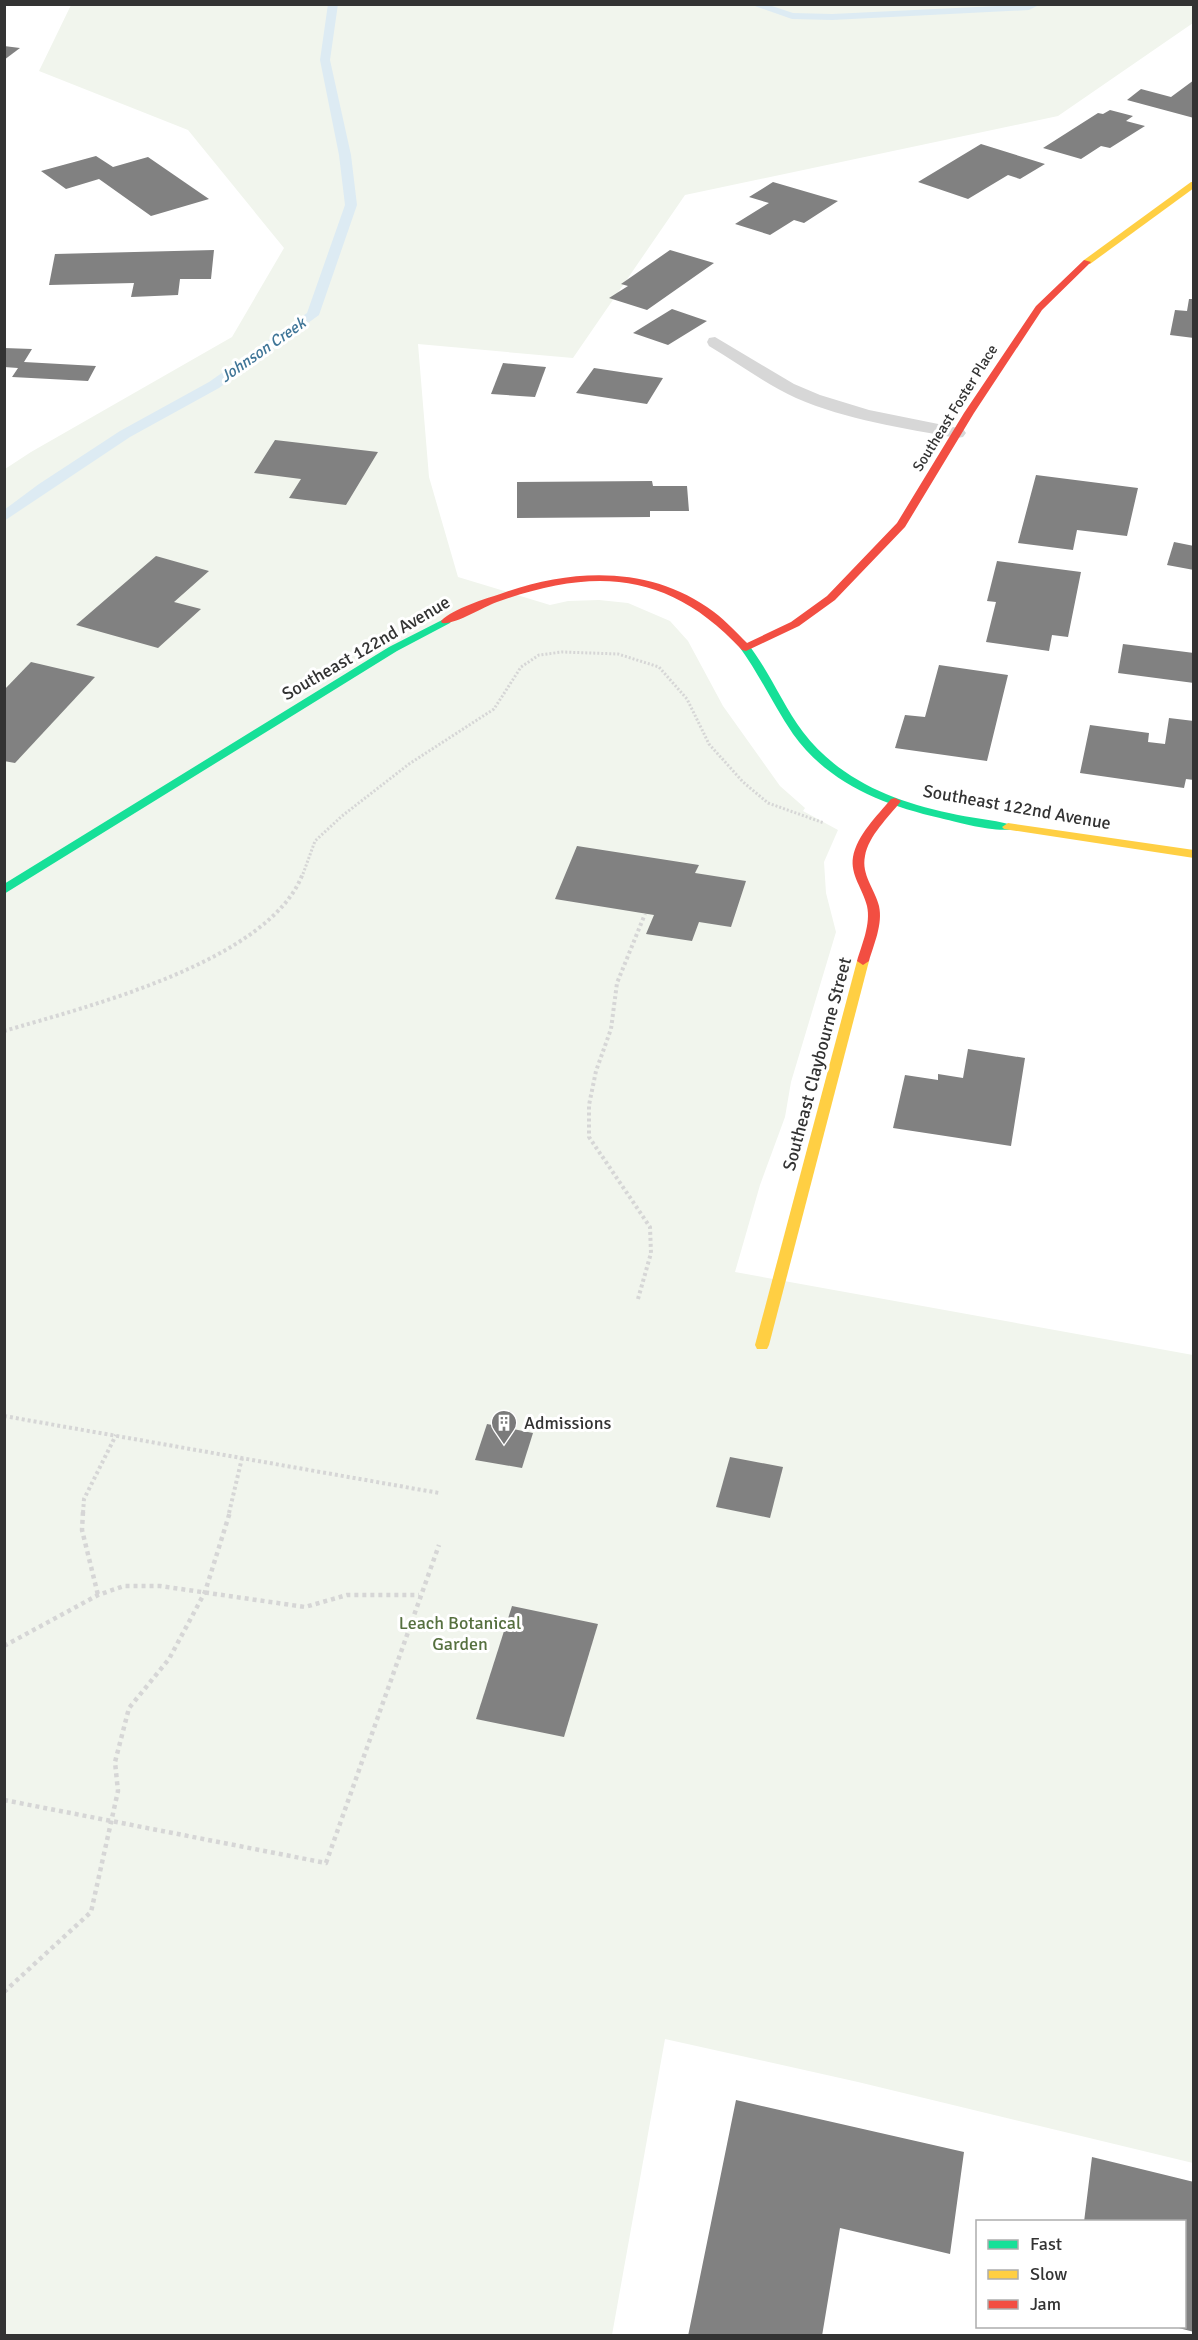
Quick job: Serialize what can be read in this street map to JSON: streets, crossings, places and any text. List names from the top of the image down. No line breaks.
{"streets":{"street":["Southeast Foster Place","Southeast 122nd Avenue","Southeast Claybourne Street"]},"crossings":[["Southeast Foster Place","Southeast 122nd Avenue"],["Southeast 122nd Avenue","Southeast Claybourne Street"]],"water":["Johnson Creek"],"parks":["Leach Botanical Garden"],"places":{"building":["Admissions"]},"legend":["Fast","Slow","Jam"]}
